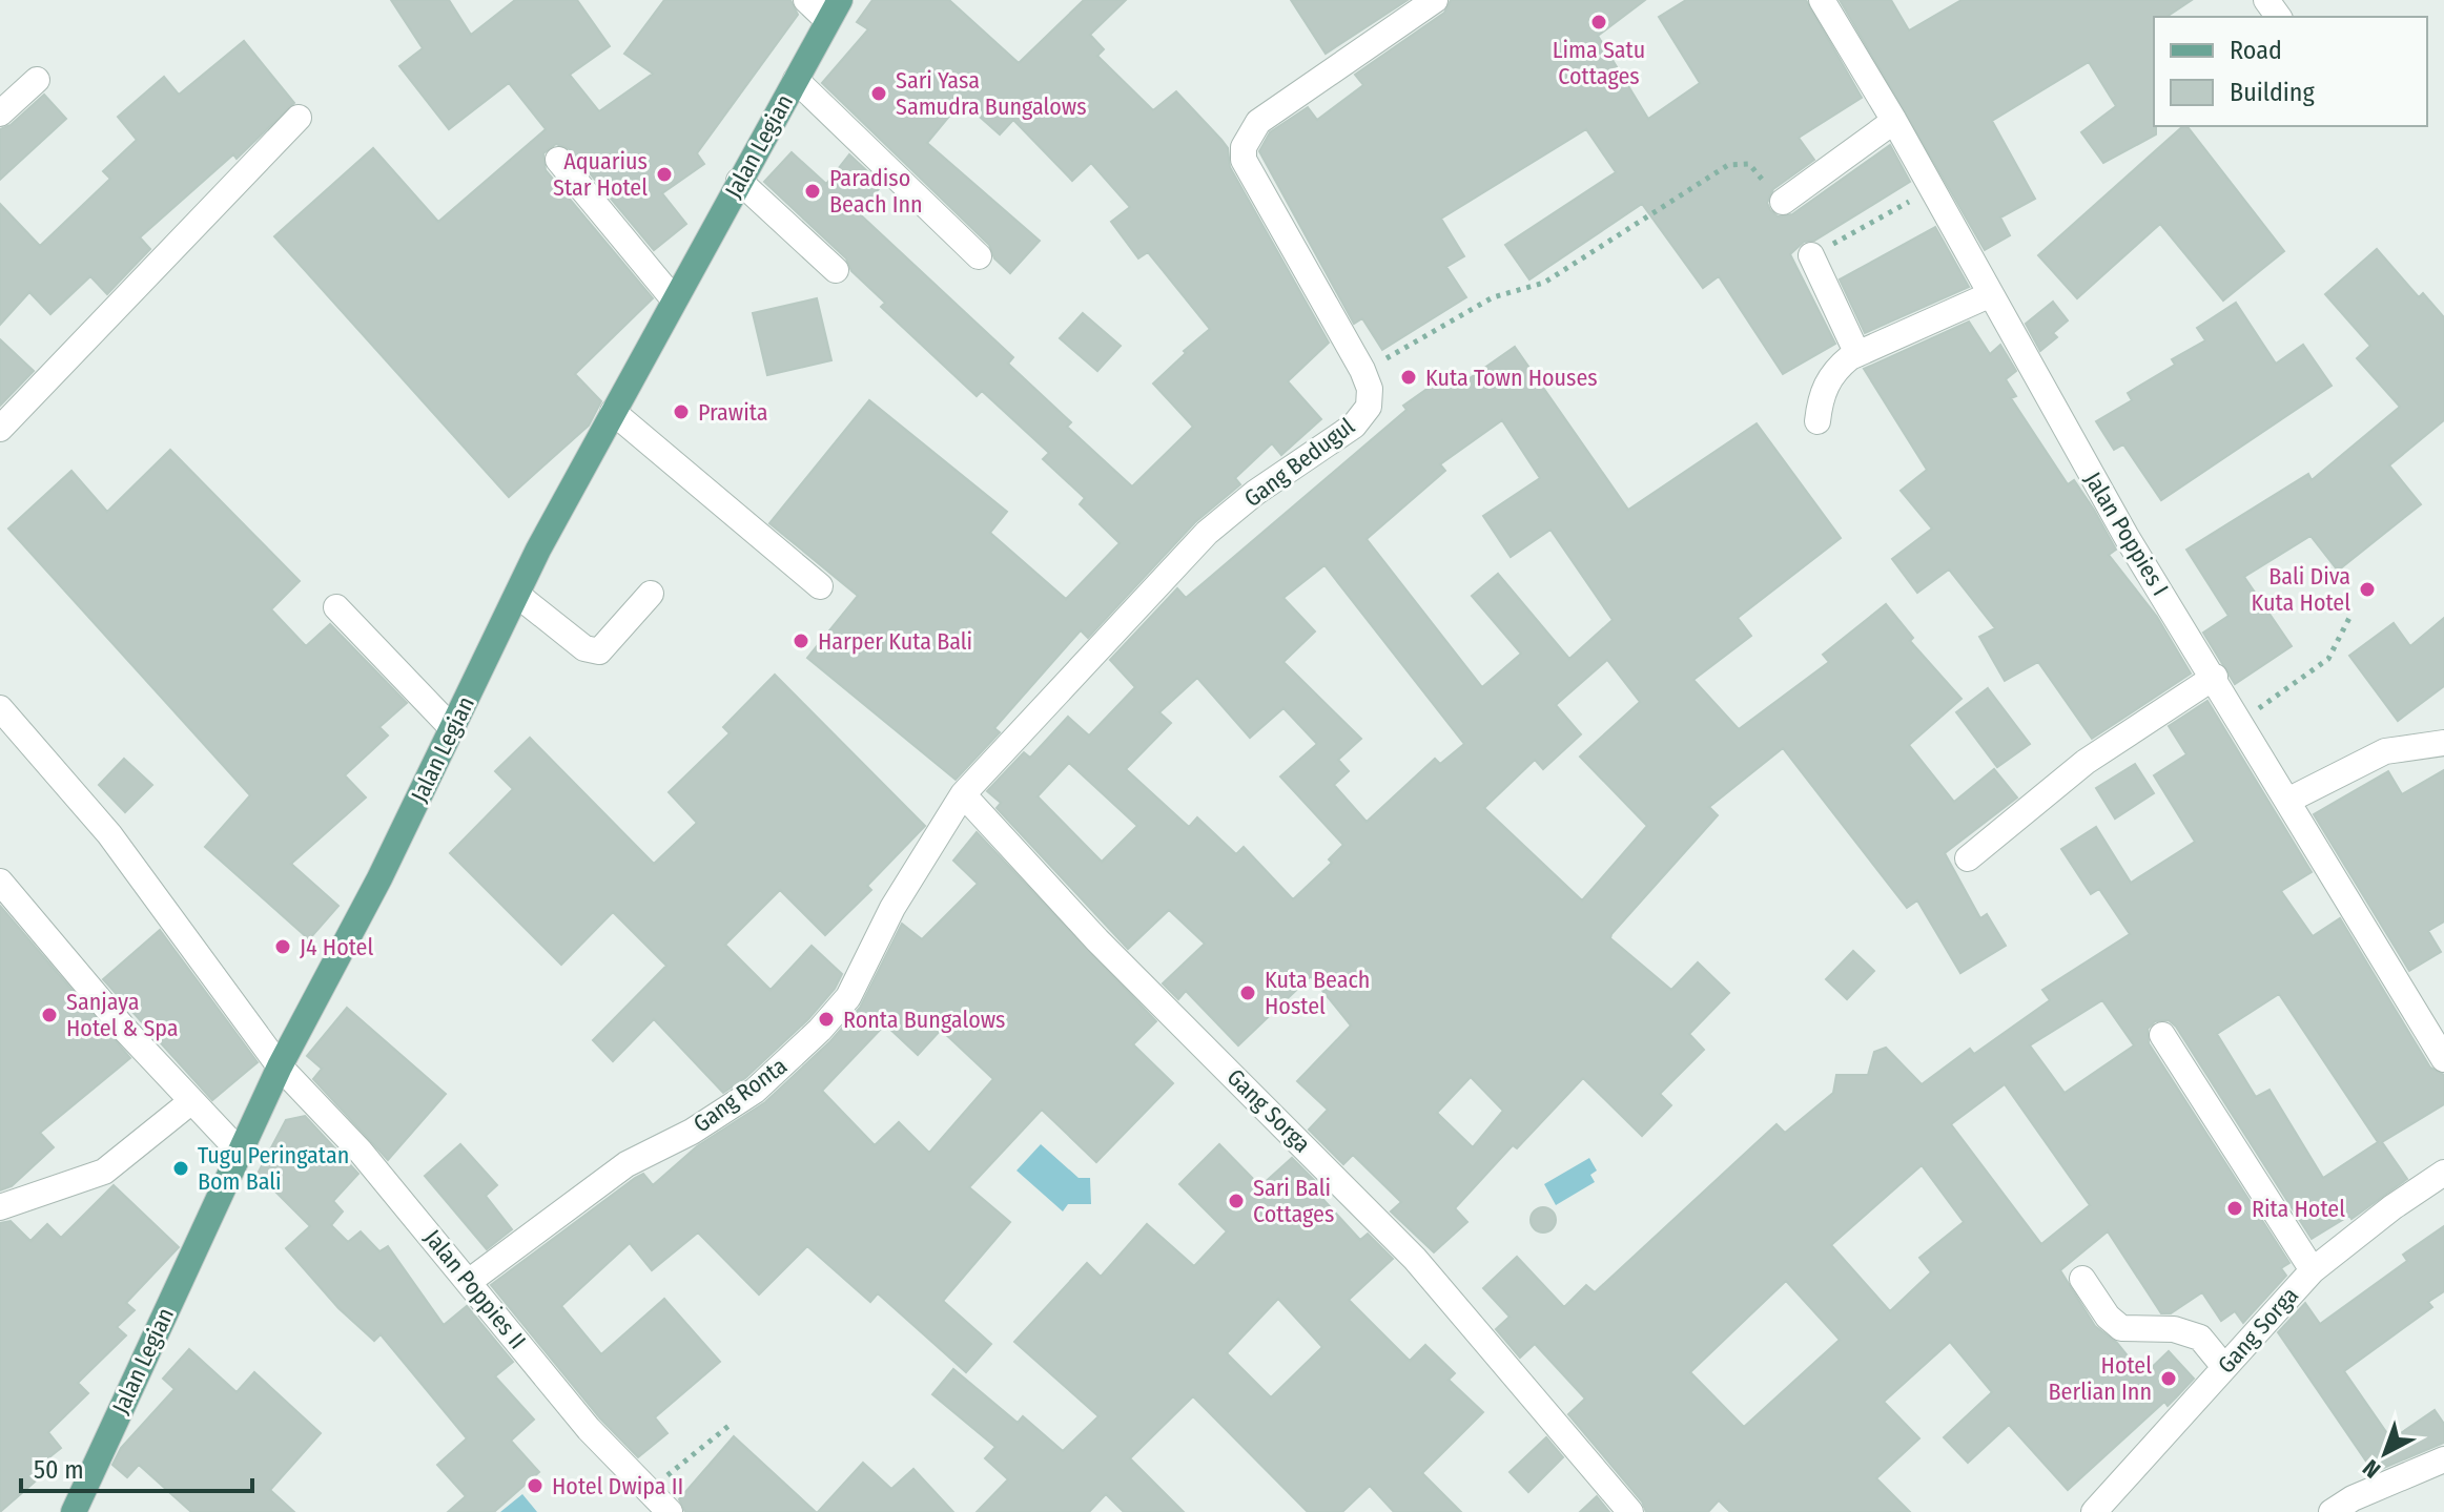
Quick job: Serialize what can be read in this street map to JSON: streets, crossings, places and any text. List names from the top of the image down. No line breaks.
{"streets":{"main road":["Jalan Legian"],"street":["Gang Bedugul","Jalan Poppies I","Gang Ronta","Gang Sorga","Jalan Poppies II"]},"crossings":[["Jalan Legian","Jalan Poppies II"],["Gang Bedugul","Gang Ronta"],["Gang Bedugul","Gang Sorga"],["Gang Ronta","Gang Sorga"],["Gang Ronta","Jalan Poppies II"]],"places":["Lima Satu Cottages","Sari Yasa Samudra Bungalows","Aquarius Star Hotel","Paradiso Beach Inn","Kuta Town Houses","Prawita","Bali Diva Kuta Hotel","Harper Kuta Bali","J4 Hotel","Kuta Beach Hostel","Sanjaya Hotel & Spa","Ronta Bungalows","Tugu Peringatan Bom Bali","Sari Bali Cottages","Rita Hotel","Hotel Berlian Inn","Hotel Dwipa II"],"legend":["Road","Building"],"scale_bar":"50 m","north":"bottom left"}
